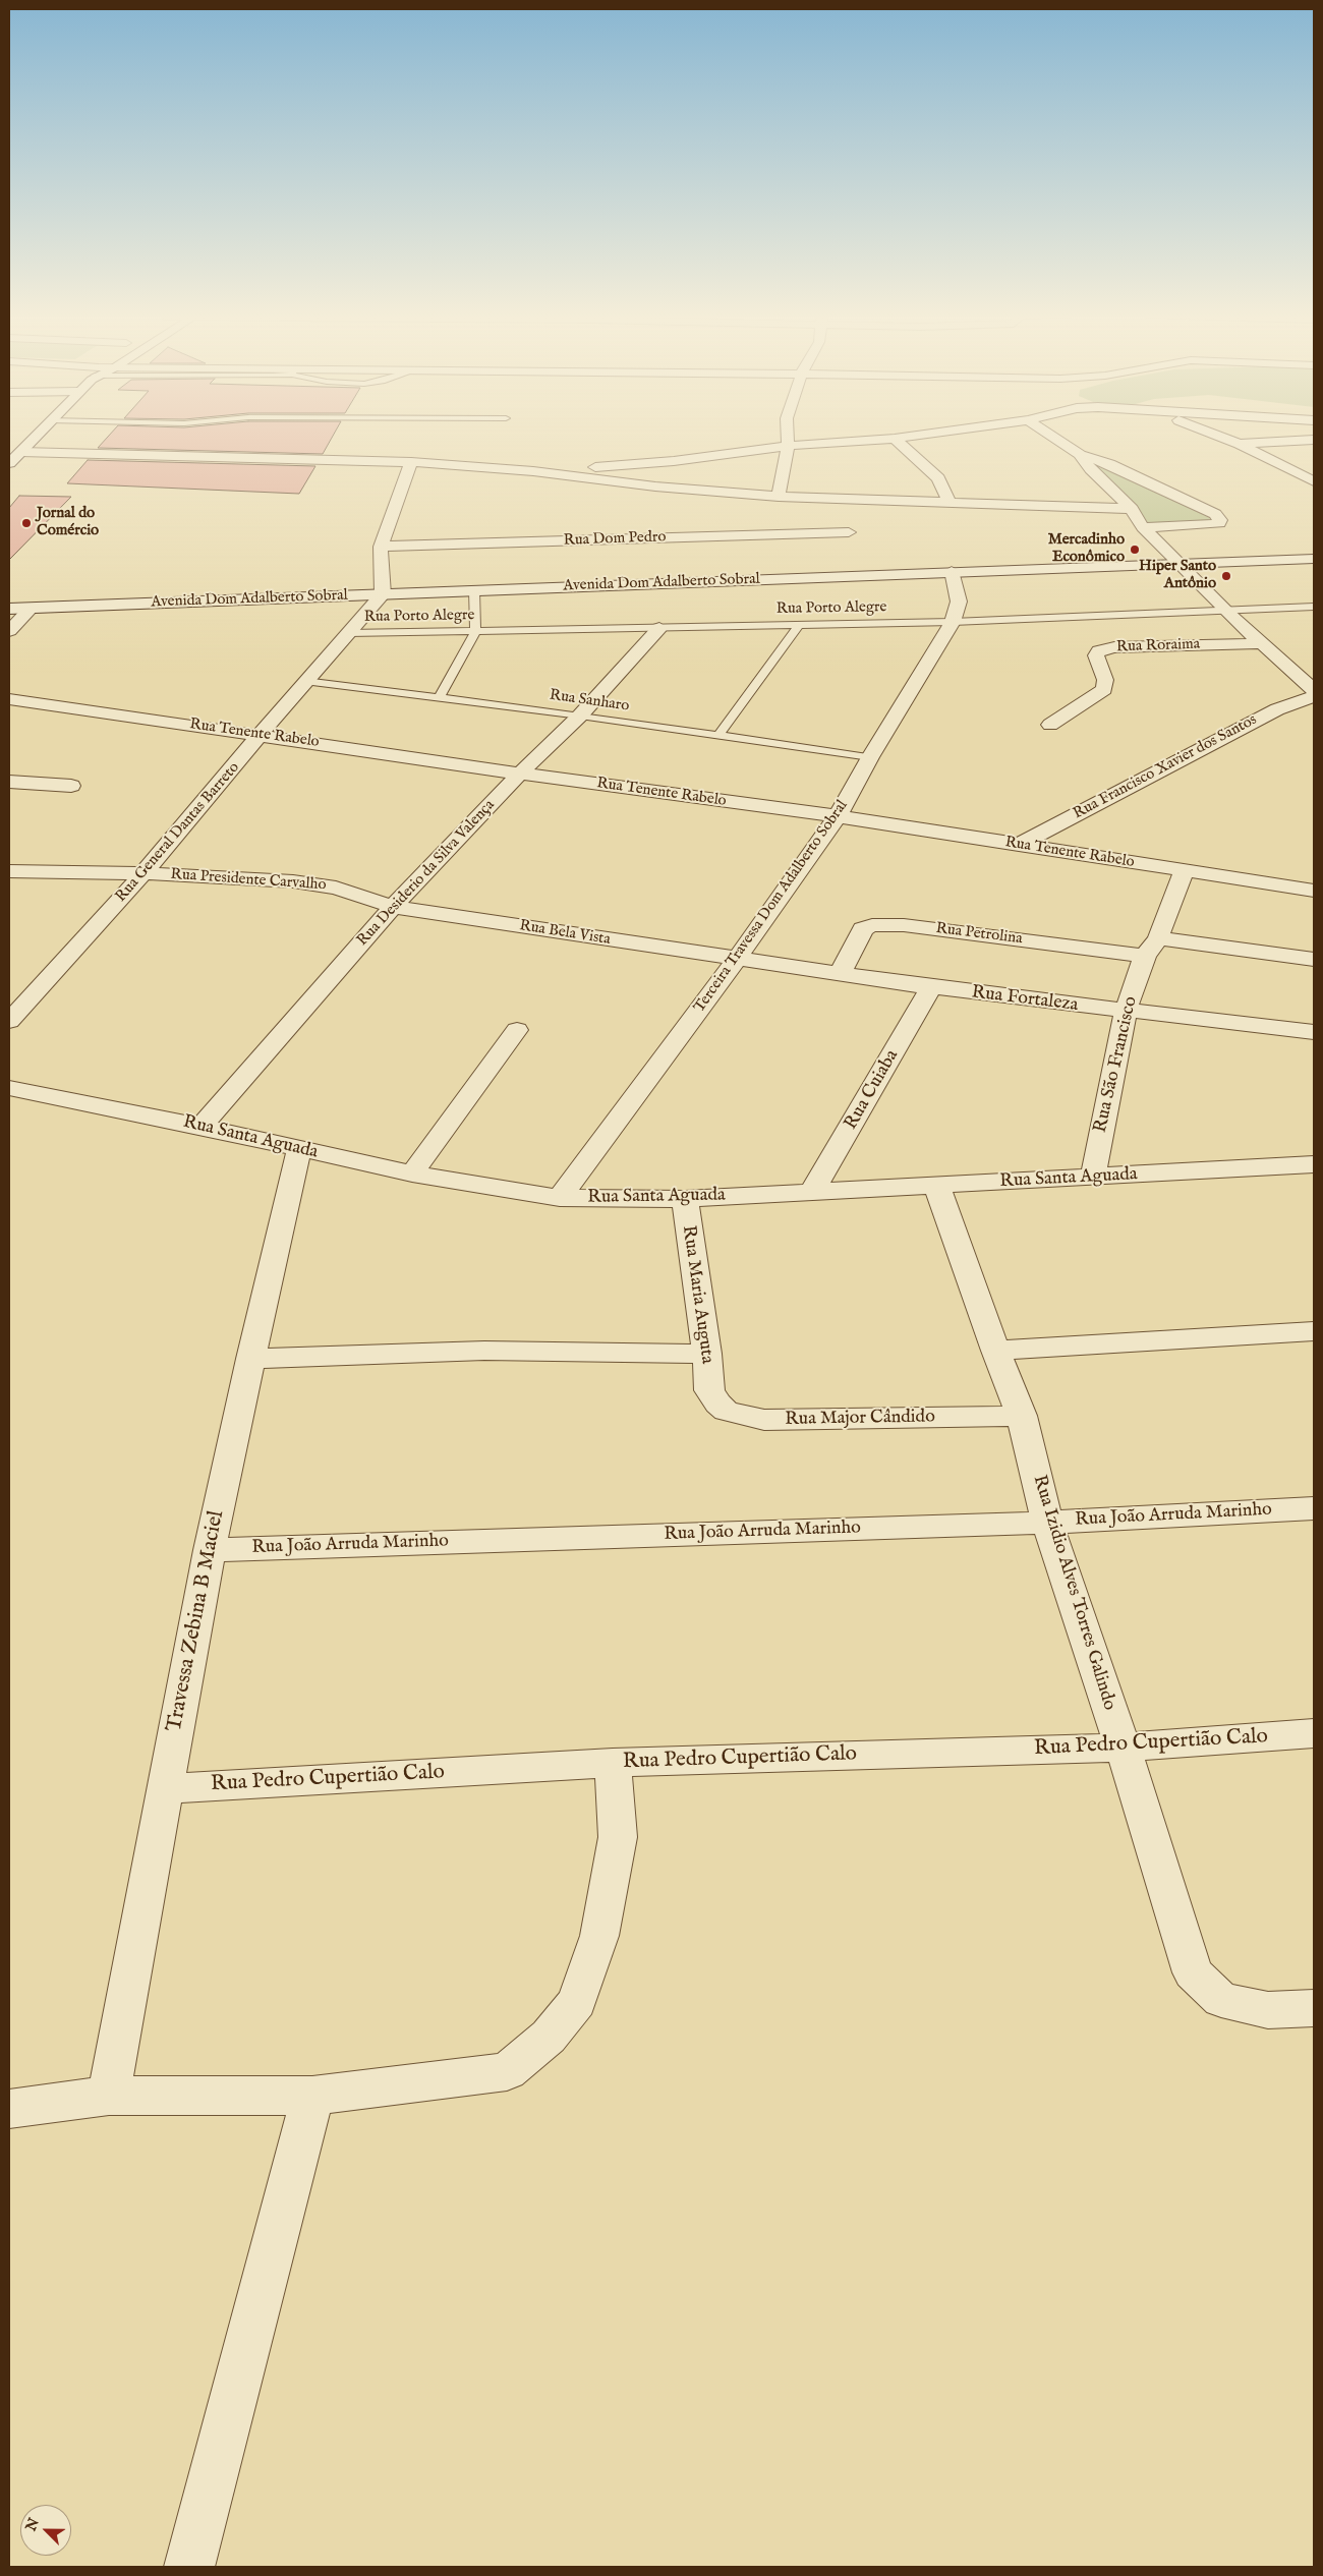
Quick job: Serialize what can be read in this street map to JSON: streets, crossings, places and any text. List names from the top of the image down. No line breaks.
{"streets":{"street":["Rua Dom Pedro","Avenida Dom Adalberto Sobral","Rua Roraima","Rua Tenente Rabelo","Rua Francisco Xavier dos Santos","Rua General Dantas Barreto","Rua Desiderio da Silva Valença","Rua Presidente Carvalho","Terceira Travessa Dom Adalberto Sobral","Rua Bela Vista","Rua Petrolina","Rua Fortaleza","Rua São Francisco","Rua Cuiaba","Rua Santa Aguada","Rua Maria Auguta","Rua Major Cândido","Rua João Arruda Marinho","Rua Izidio Alves Torres Galindo","Travessa Zebina B Maciel","Rua Pedro Cupertião Calo"],"lane":["Rua Porto Alegre","Rua Sanharo"]},"crossings":[["Avenida Dom Adalberto Sobral","Rua General Dantas Barreto"],["Avenida Dom Adalberto Sobral","Terceira Travessa Dom Adalberto Sobral"],["Rua Porto Alegre","Rua General Dantas Barreto"],["Rua Porto Alegre","Rua Desiderio da Silva Valença"],["Rua Porto Alegre","Terceira Travessa Dom Adalberto Sobral"],["Rua Sanharo","Rua General Dantas Barreto"],["Rua Sanharo","Rua Desiderio da Silva Valença"],["Rua Sanharo","Terceira Travessa Dom Adalberto Sobral"],["Rua Tenente Rabelo","Rua Francisco Xavier dos Santos"],["Rua Tenente Rabelo","Rua General Dantas Barreto"],["Rua Tenente Rabelo","Rua Desiderio da Silva Valença"],["Rua Tenente Rabelo","Terceira Travessa Dom Adalberto Sobral"],["Rua Tenente Rabelo","Rua São Francisco"],["Rua General Dantas Barreto","Rua Presidente Carvalho"],["Rua Desiderio da Silva Valença","Rua Presidente Carvalho"],["Rua Desiderio da Silva Valença","Rua Bela Vista"],["Rua Desiderio da Silva Valença","Rua Santa Aguada"],["Rua Presidente Carvalho","Rua Bela Vista"],["Terceira Travessa Dom Adalberto Sobral","Rua Bela Vista"],["Terceira Travessa Dom Adalberto Sobral","Rua Fortaleza"],["Terceira Travessa Dom Adalberto Sobral","Rua Santa Aguada"],["Rua Bela Vista","Rua Fortaleza"],["Rua Petrolina","Rua Fortaleza"],["Rua Petrolina","Rua São Francisco"],["Rua Fortaleza","Rua São Francisco"],["Rua Fortaleza","Rua Cuiaba"],["Rua São Francisco","Rua Santa Aguada"],["Rua Cuiaba","Rua Santa Aguada"],["Rua Santa Aguada","Rua Maria Auguta"],["Rua Santa Aguada","Rua Izidio Alves Torres Galindo"],["Rua Santa Aguada","Travessa Zebina B Maciel"],["Rua Maria Auguta","Rua Major Cândido"],["Rua Major Cândido","Rua Izidio Alves Torres Galindo"],["Rua João Arruda Marinho","Rua Izidio Alves Torres Galindo"],["Rua João Arruda Marinho","Travessa Zebina B Maciel"],["Rua Izidio Alves Torres Galindo","Rua Pedro Cupertião Calo"],["Travessa Zebina B Maciel","Rua Pedro Cupertião Calo"]],"places":["Jornal do Comércio","Mercadinho Econômico","Hiper Santo Antônio"],"north":"top left"}
